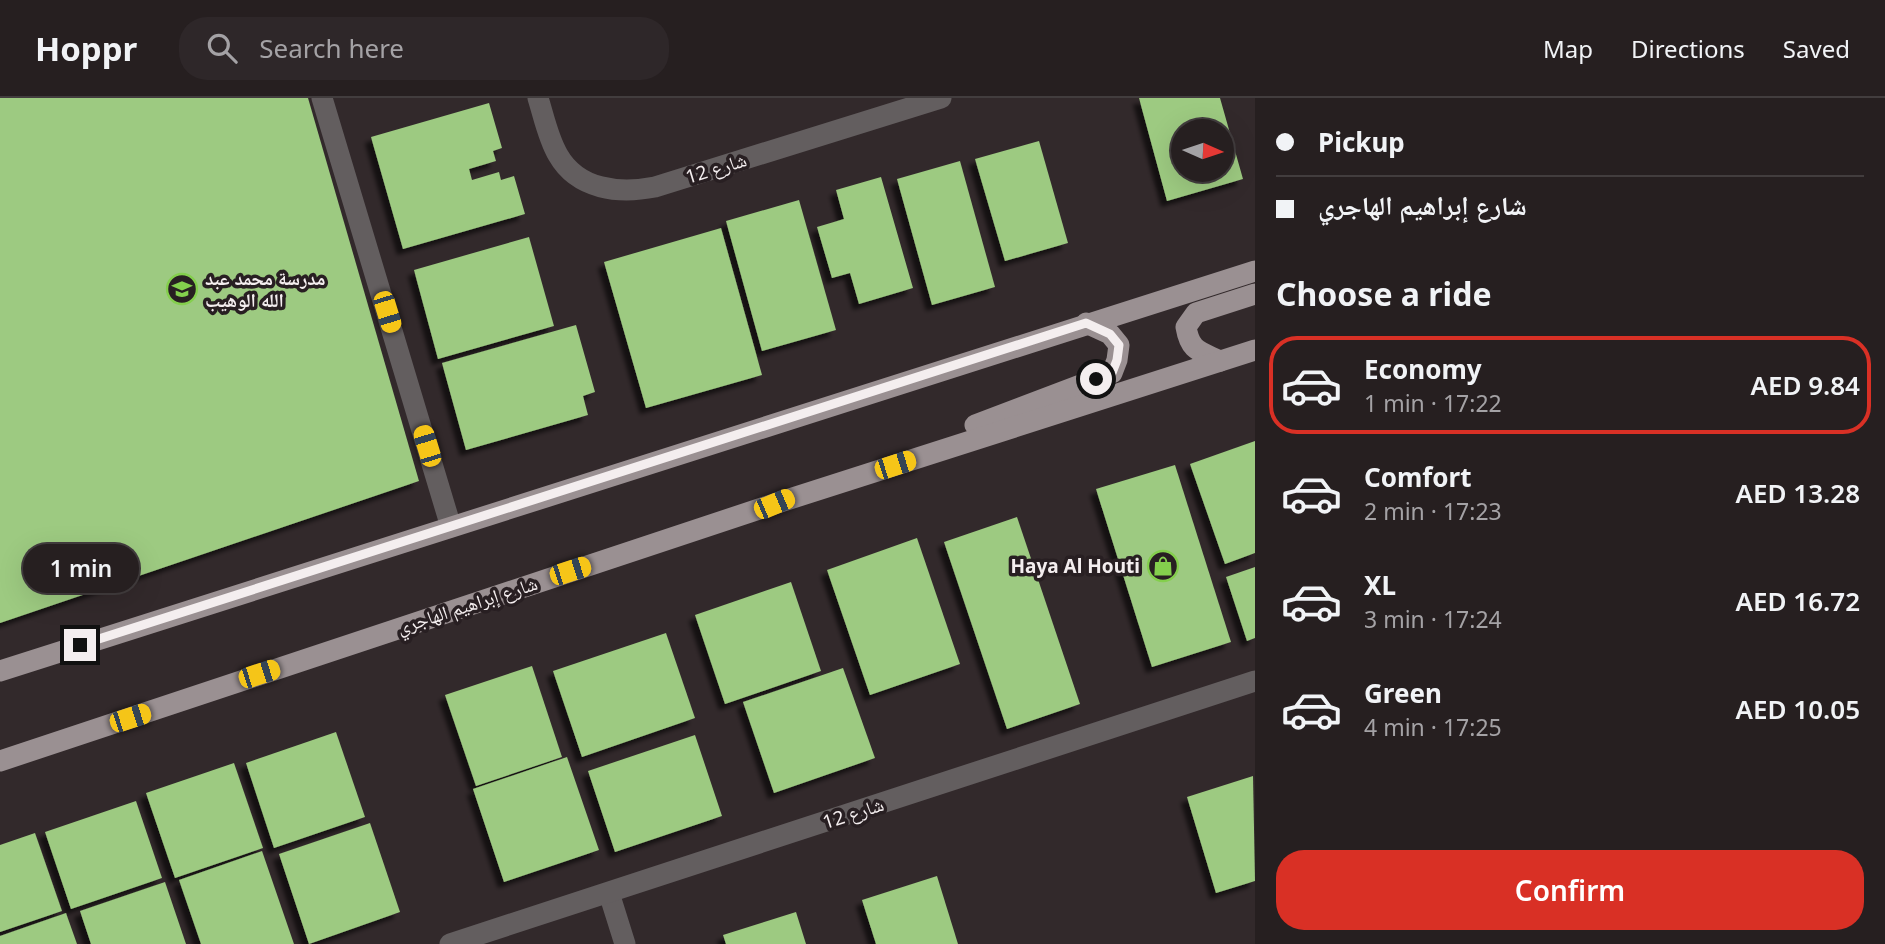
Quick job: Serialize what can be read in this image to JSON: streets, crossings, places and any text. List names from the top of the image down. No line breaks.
{"streets":{"main road":["شارع إبراهيم الهاجري"],"street":["شارع 12"]},"places":{"school or university":["مدرسة محمد عبد الله الوهيب"],"shop":["Haya Al Houti"]},"north":"right","page":{"header":"Hoppr","search":"Search here","nav":["Map","Directions","Saved"],"banner":["Pickup","شارع إبراهيم الهاجري"],"heading":"Choose a ride","list":[{"name":"Economy","note":"1 min · 17:22","value":"AED 9.84"},{"name":"Comfort","note":"2 min · 17:23","value":"AED 13.28"},{"name":"XL","note":"3 min · 17:24","value":"AED 16.72"},{"name":"Green","note":"4 min · 17:25","value":"AED 10.05"}],"bubble":"1 min","buttons":"Confirm"}}
